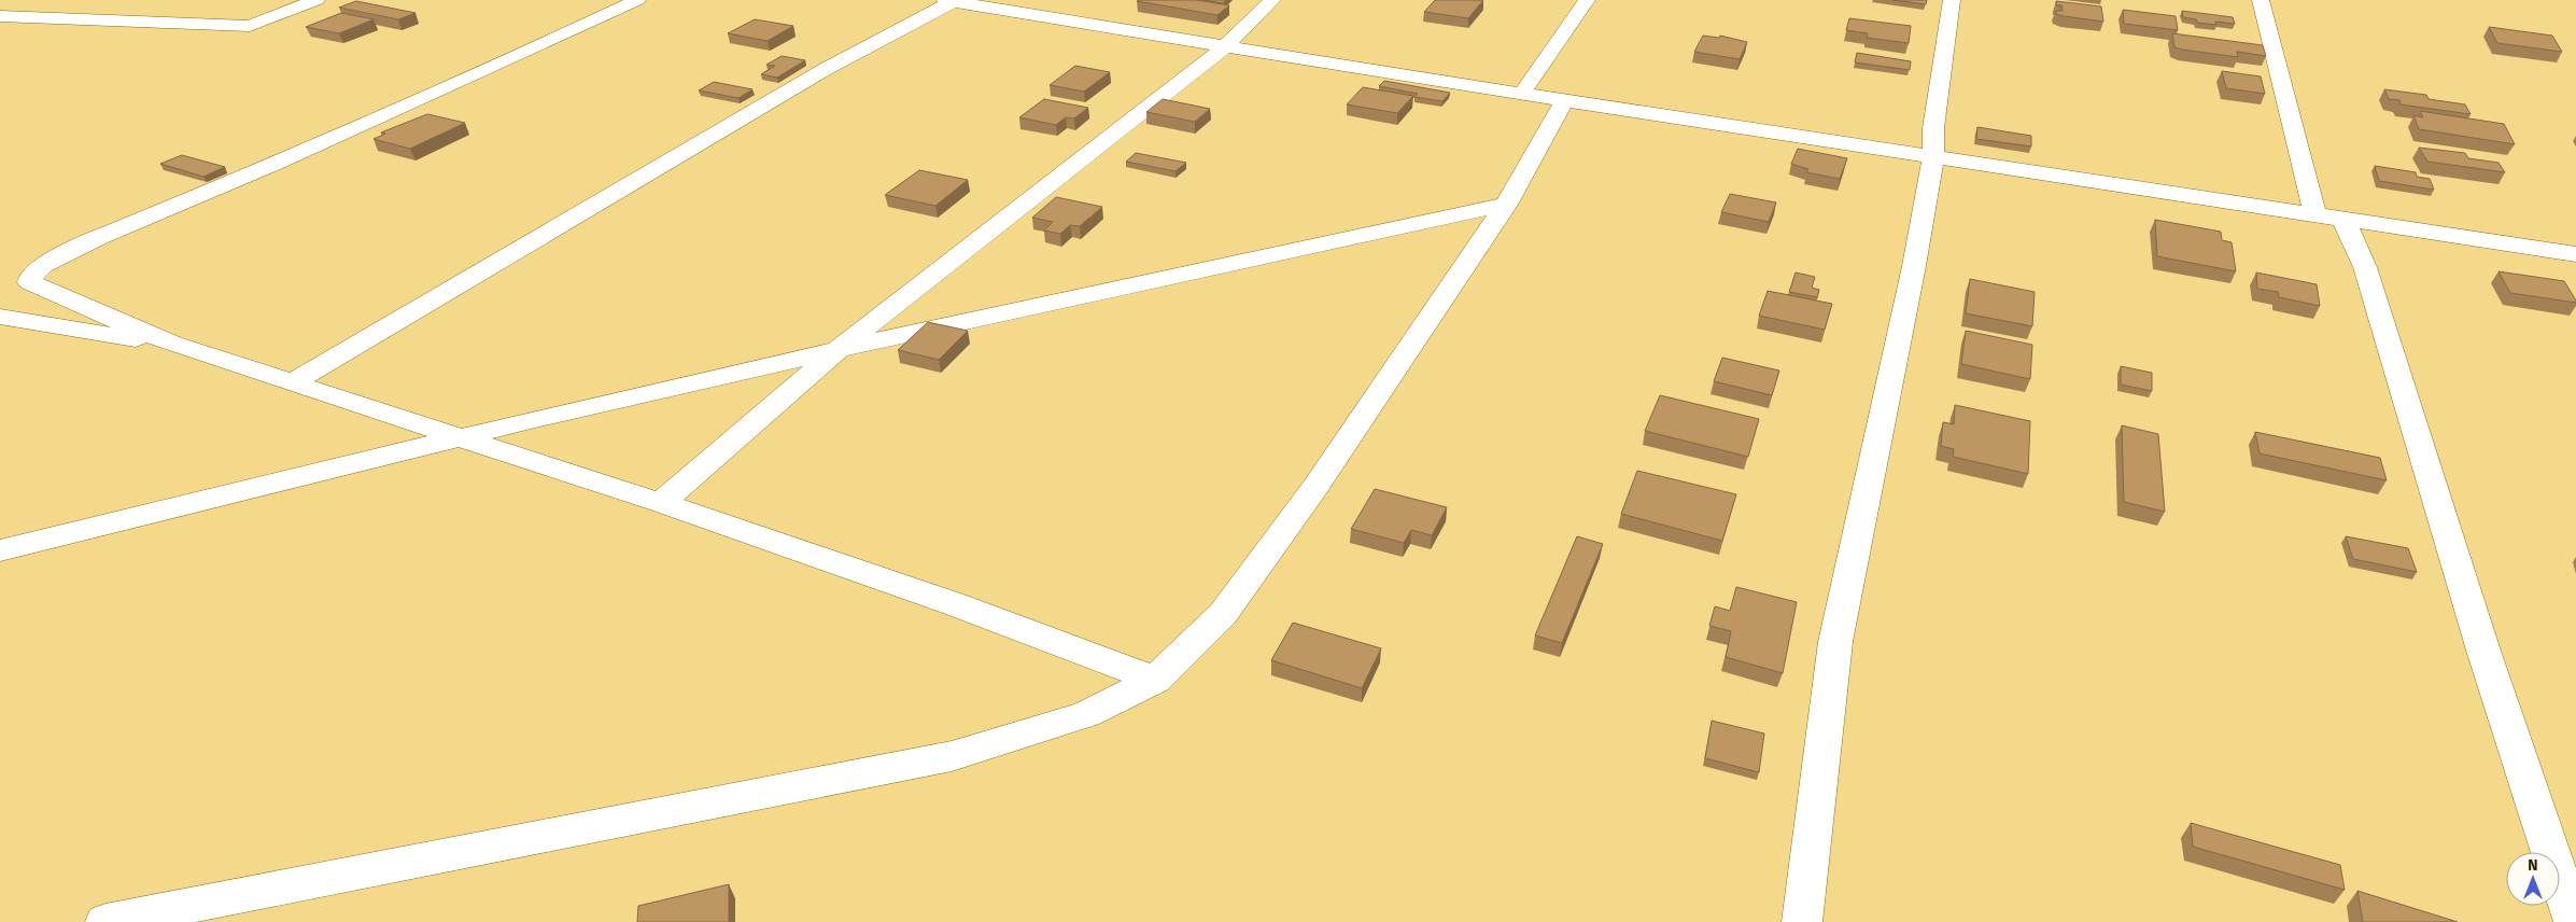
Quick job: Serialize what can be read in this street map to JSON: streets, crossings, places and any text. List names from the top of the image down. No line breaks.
{"north":"top"}
